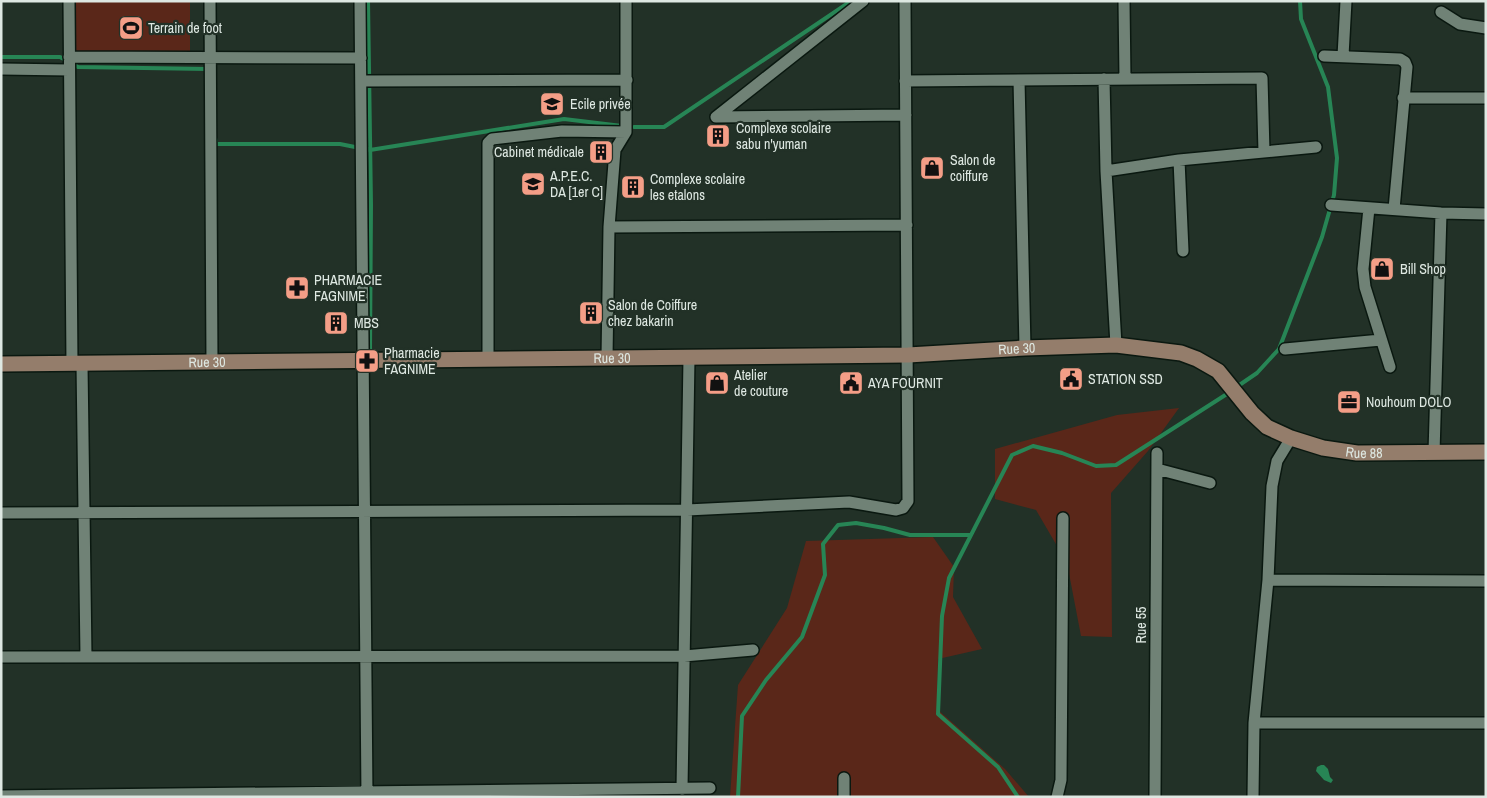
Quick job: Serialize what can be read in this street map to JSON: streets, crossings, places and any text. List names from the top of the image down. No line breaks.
{"streets":{"main road":["Rue 30","Rue 88"],"street":["Rue 55"]},"crossings":[["Rue 30","Rue 88"]],"places":{"sports":["Terrain de foot"],"school or university":["Ecile privée","A.P.E.C. DA [1er C]"],"building":["Complexe scolaire sabu n'yuman","Cabinet médicale","Complexe scolaire les etalons","Salon de Coiffure chez bakarin","MBS"],"shop":["Salon de coiffure","Bill Shop","Atelier de couture"],"pharmacy":["PHARMACIE FAGNIME","Pharmacie FAGNIME"],"public building":["STATION SSD","AYA FOURNIT"],"office":["Nouhoum DOLO"]}}
